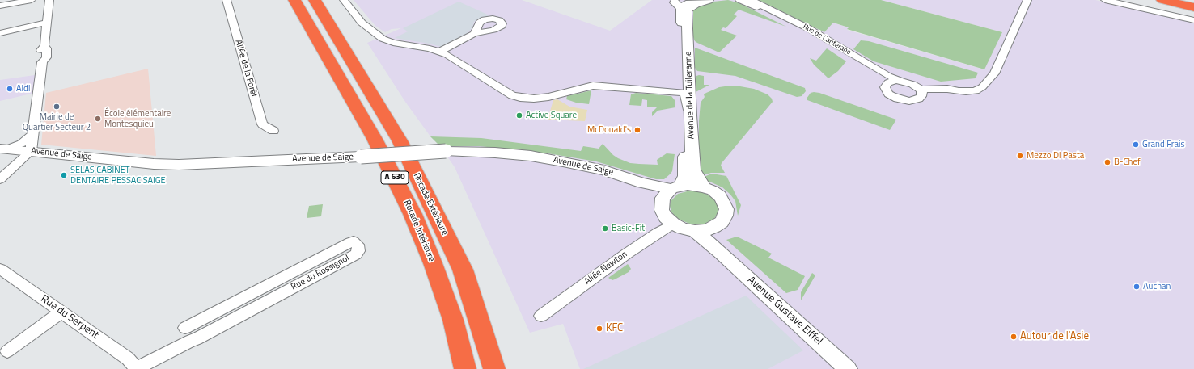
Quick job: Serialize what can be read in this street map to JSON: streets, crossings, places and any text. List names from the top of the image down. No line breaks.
{"streets":{"highway":["A 630","Rocade Extérieure","Rocade Intérieure"],"street":["Rue de Canterane","Allée de la Forêt","Avenue de la Tuileranne","Avenue de Saige","Allée Newton","Rue du Rossignol","Avenue Gustave Eiffel","Rue du Serpent"]},"crossings":[["Avenue de la Tuileranne","Avenue de Saige"],["Avenue de la Tuileranne","Allée Newton"],["Avenue de la Tuileranne","Avenue Gustave Eiffel"],["Avenue de Saige","Allée Newton"],["Avenue de Saige","Avenue Gustave Eiffel"],["Allée Newton","Avenue Gustave Eiffel"],["Rue du Rossignol","Rue du Serpent"]],"places":["Aldi","Mairie de Quartier Secteur 2","Active Square","École élémentaire Montesquieu","McDonald's","Grand Frais","Mezzo Di Pasta","B-Chef","SELAS CABINET DENTAIRE PESSAC SAIGE","Basic-Fit","Auchan","KFC","Autour de l'Asie"]}
